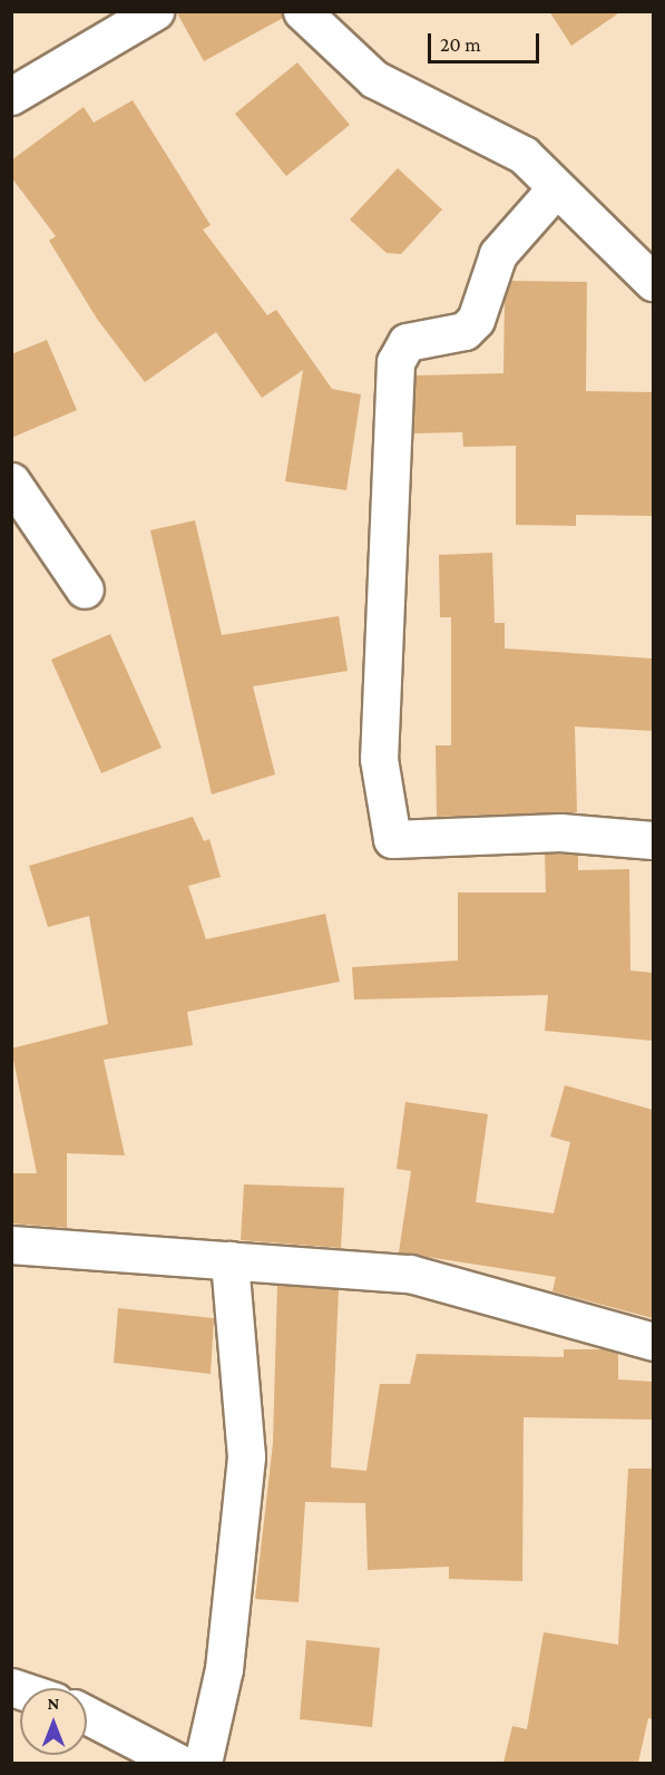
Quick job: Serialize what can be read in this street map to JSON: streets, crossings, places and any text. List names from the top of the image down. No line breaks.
{"scale_bar":"20 m","north":"top"}
